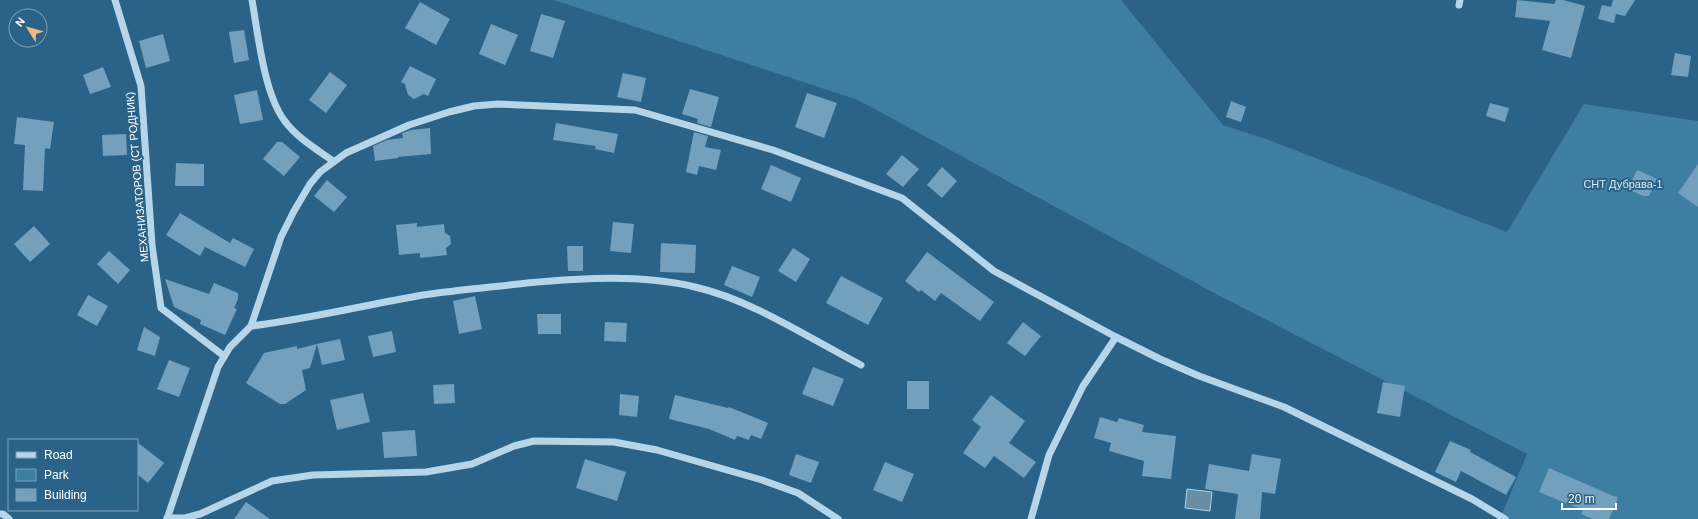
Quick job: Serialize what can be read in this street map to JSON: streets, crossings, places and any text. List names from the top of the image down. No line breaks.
{"streets":{"lane":["МЕХАНИЗАТОРОВ (СТ РОДНИК)"]},"parks":["СНТ Дубрава-1"],"legend":["Road","Park","Building"],"scale_bar":"20 m","north":"top left"}
